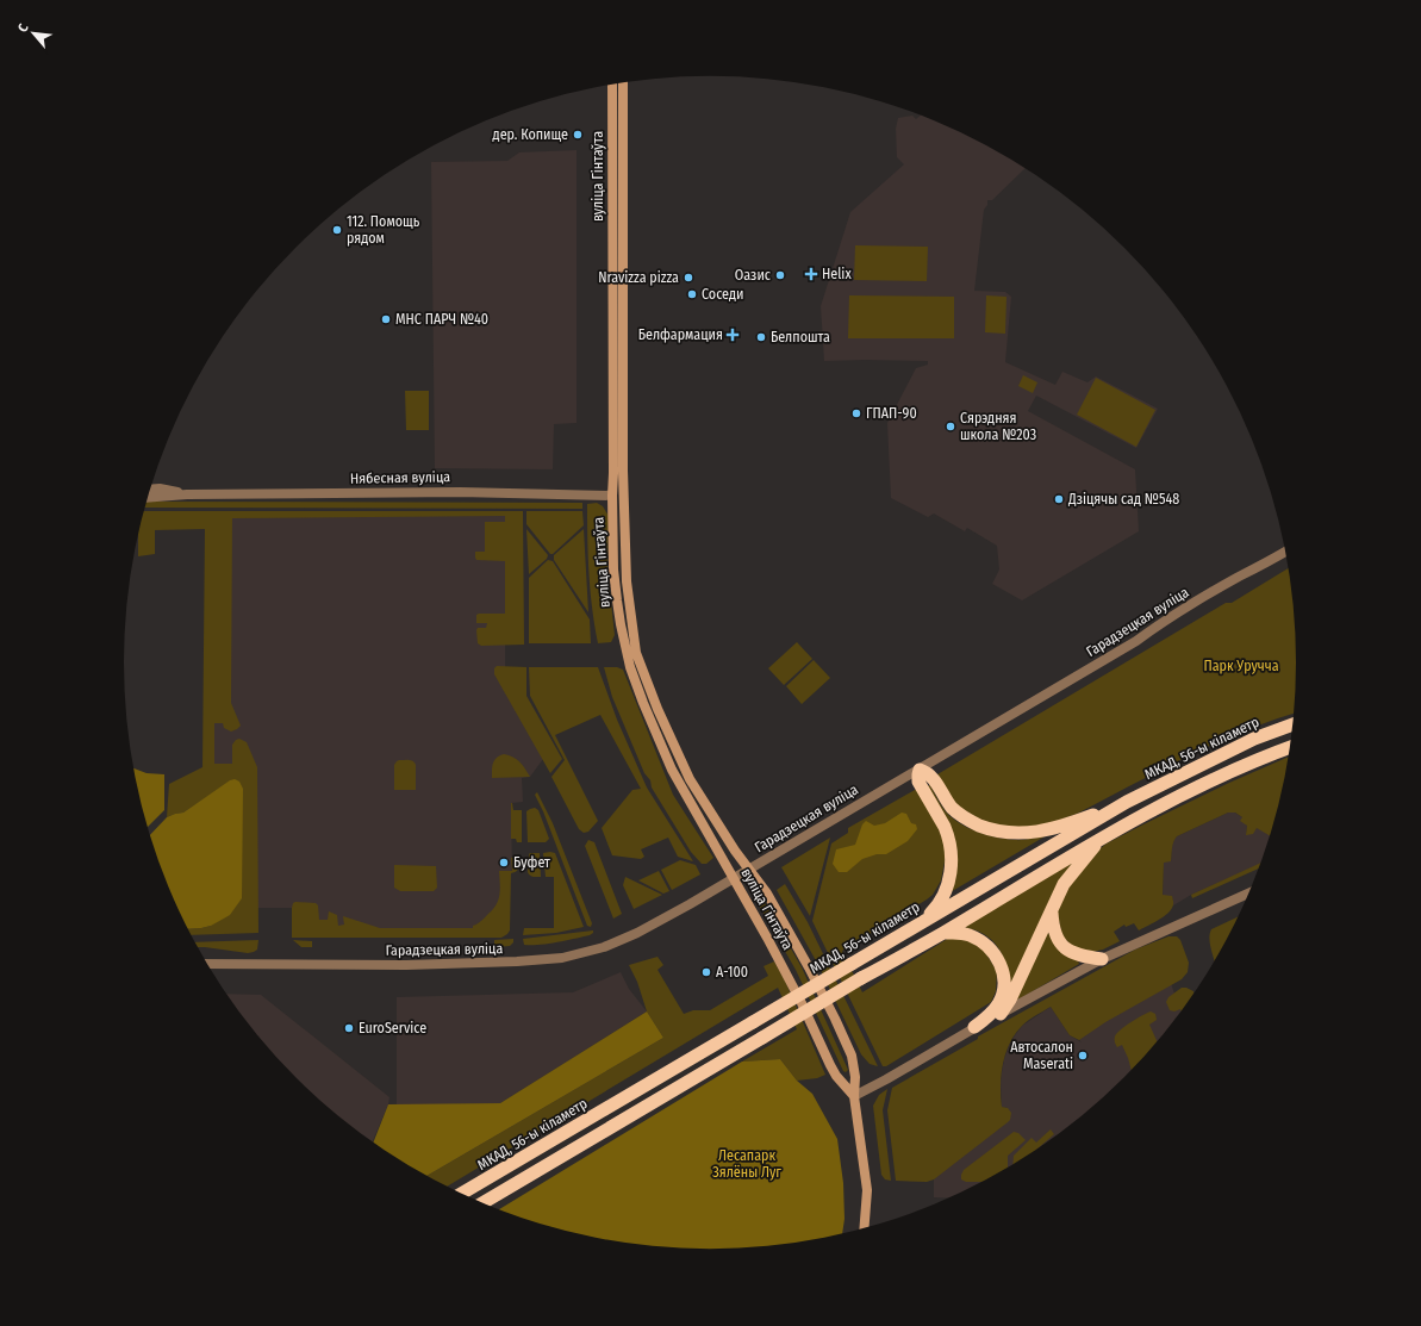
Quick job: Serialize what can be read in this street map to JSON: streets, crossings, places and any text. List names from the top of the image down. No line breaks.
{"streets":{"highway":["МКАД, 56-ы кіламетр"],"main road":["вуліца Гінтаўта"],"street":["Нябесная вуліца","Гарадзецкая вуліца"]},"crossings":[["вуліца Гінтаўта","Нябесная вуліца"],["вуліца Гінтаўта","Гарадзецкая вуліца"]],"parks":["Парк Уручча","Лесапарк Зялёны Луг"],"places":{"other":["дер. Копище","112. Помощь рядом","Оазис","Nravizza pizza","Соседи","МНС ПАРЧ №40","Белпошта","ГПАП-90","Сярэдняя школа №203","Дзіцячы сад №548","Буфет","A-100","EuroService","Автосалон Maserati"],"health":["Helix","Белфармация"]},"north":"top left"}
